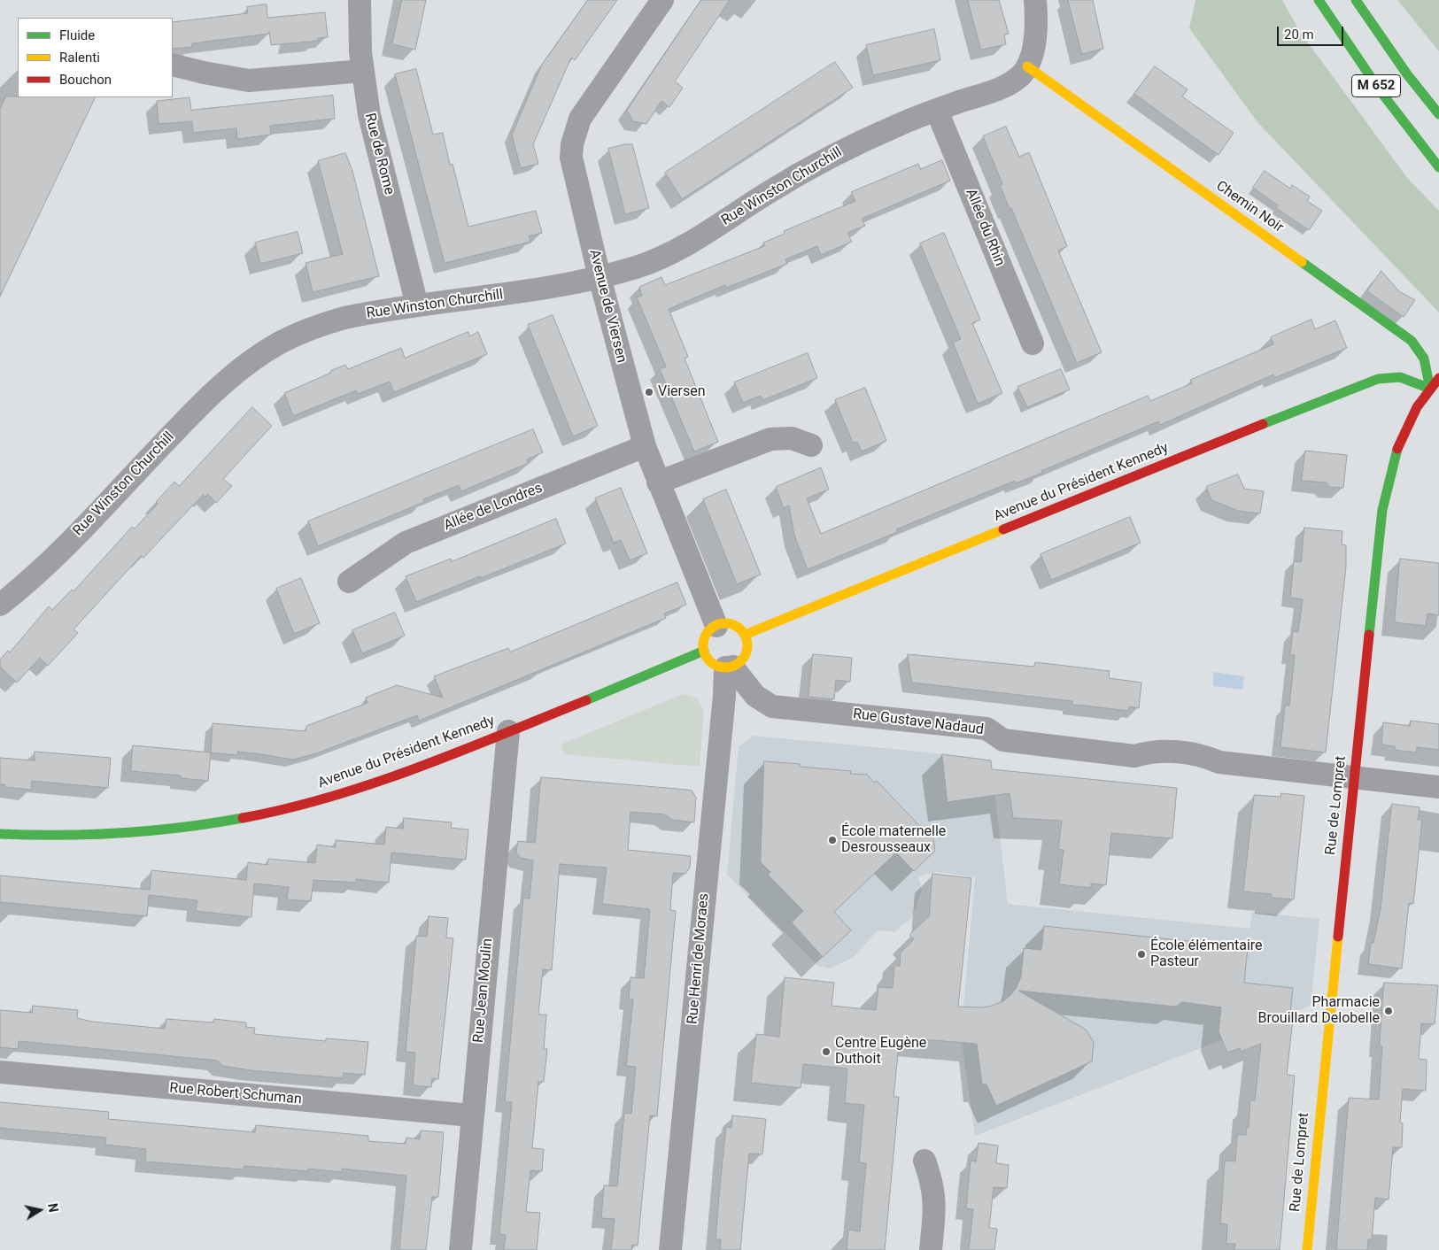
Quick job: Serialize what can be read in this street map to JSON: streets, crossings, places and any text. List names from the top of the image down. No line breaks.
{"streets":{"main road":["M 652","Chemin Noir","Avenue du Président Kennedy","Rue de Lompret"],"street":["Rue de Rome","Rue Winston Churchill","Allée du Rhin","Avenue de Viersen","Allée de Londres","Rue Gustave Nadaud","Rue Henri de Moraes","Rue Jean Moulin","Rue Robert Schuman"]},"crossings":[["Rue de Rome","Rue Winston Churchill"],["Rue Winston Churchill","Chemin Noir"],["Rue Winston Churchill","Allée du Rhin"],["Rue Winston Churchill","Avenue de Viersen"],["Chemin Noir","Avenue du Président Kennedy"],["Chemin Noir","Rue de Lompret"],["Avenue de Viersen","Avenue du Président Kennedy"],["Avenue de Viersen","Allée de Londres"],["Avenue de Viersen","Rue Gustave Nadaud"],["Avenue de Viersen","Rue Henri de Moraes"],["Avenue du Président Kennedy","Rue Gustave Nadaud"],["Avenue du Président Kennedy","Rue de Lompret"],["Avenue du Président Kennedy","Rue Henri de Moraes"],["Avenue du Président Kennedy","Rue Jean Moulin"],["Rue Gustave Nadaud","Rue de Lompret"],["Rue Gustave Nadaud","Rue Henri de Moraes"],["Rue Jean Moulin","Rue Robert Schuman"]],"places":["Viersen","École maternelle Desrousseaux","École élémentaire Pasteur","Pharmacie Brouillard Delobelle","Centre Eugène Duthoit"],"legend":["Fluide","Ralenti","Bouchon"],"scale_bar":"20 m","north":"right"}
